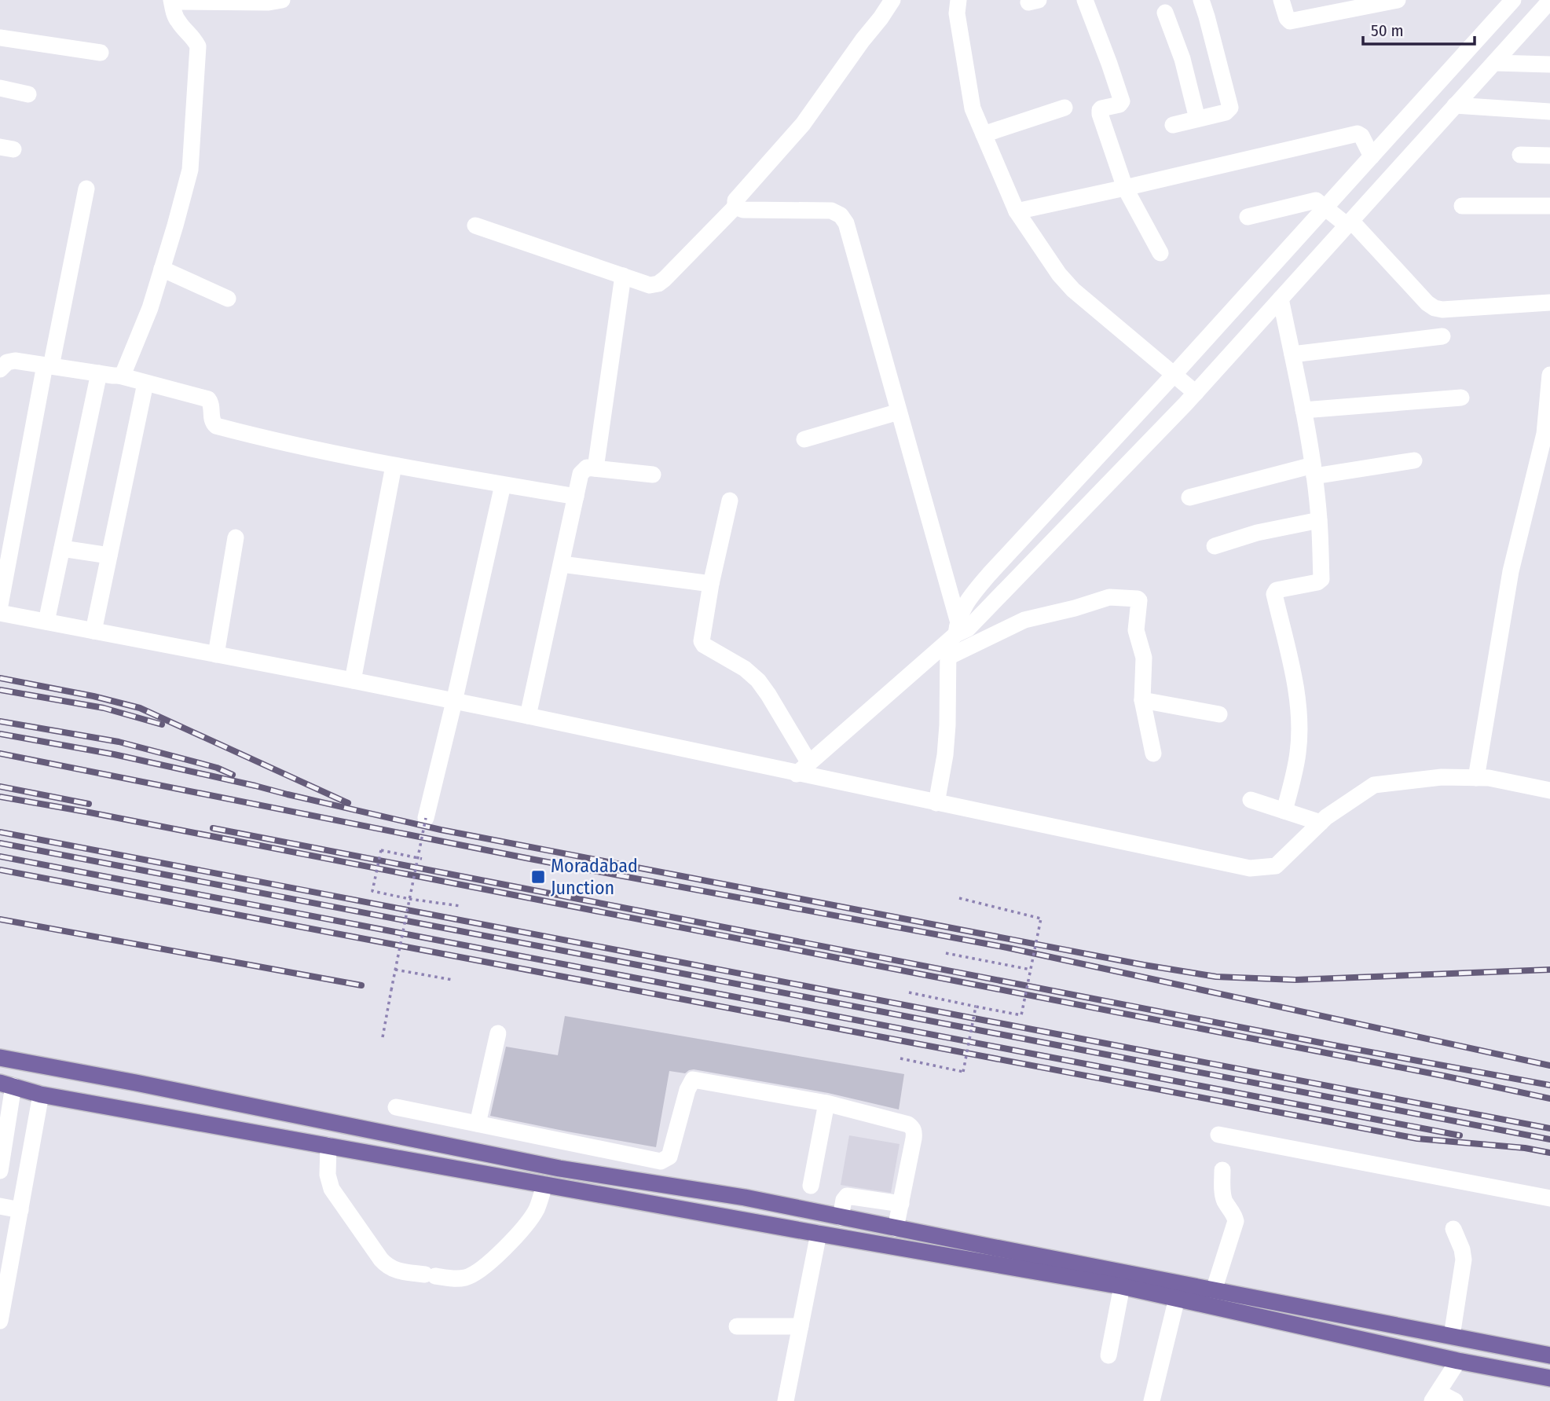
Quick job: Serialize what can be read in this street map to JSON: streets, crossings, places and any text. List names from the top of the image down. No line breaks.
{"places":{"transit":["Moradabad Junction"]},"scale_bar":"50 m"}
